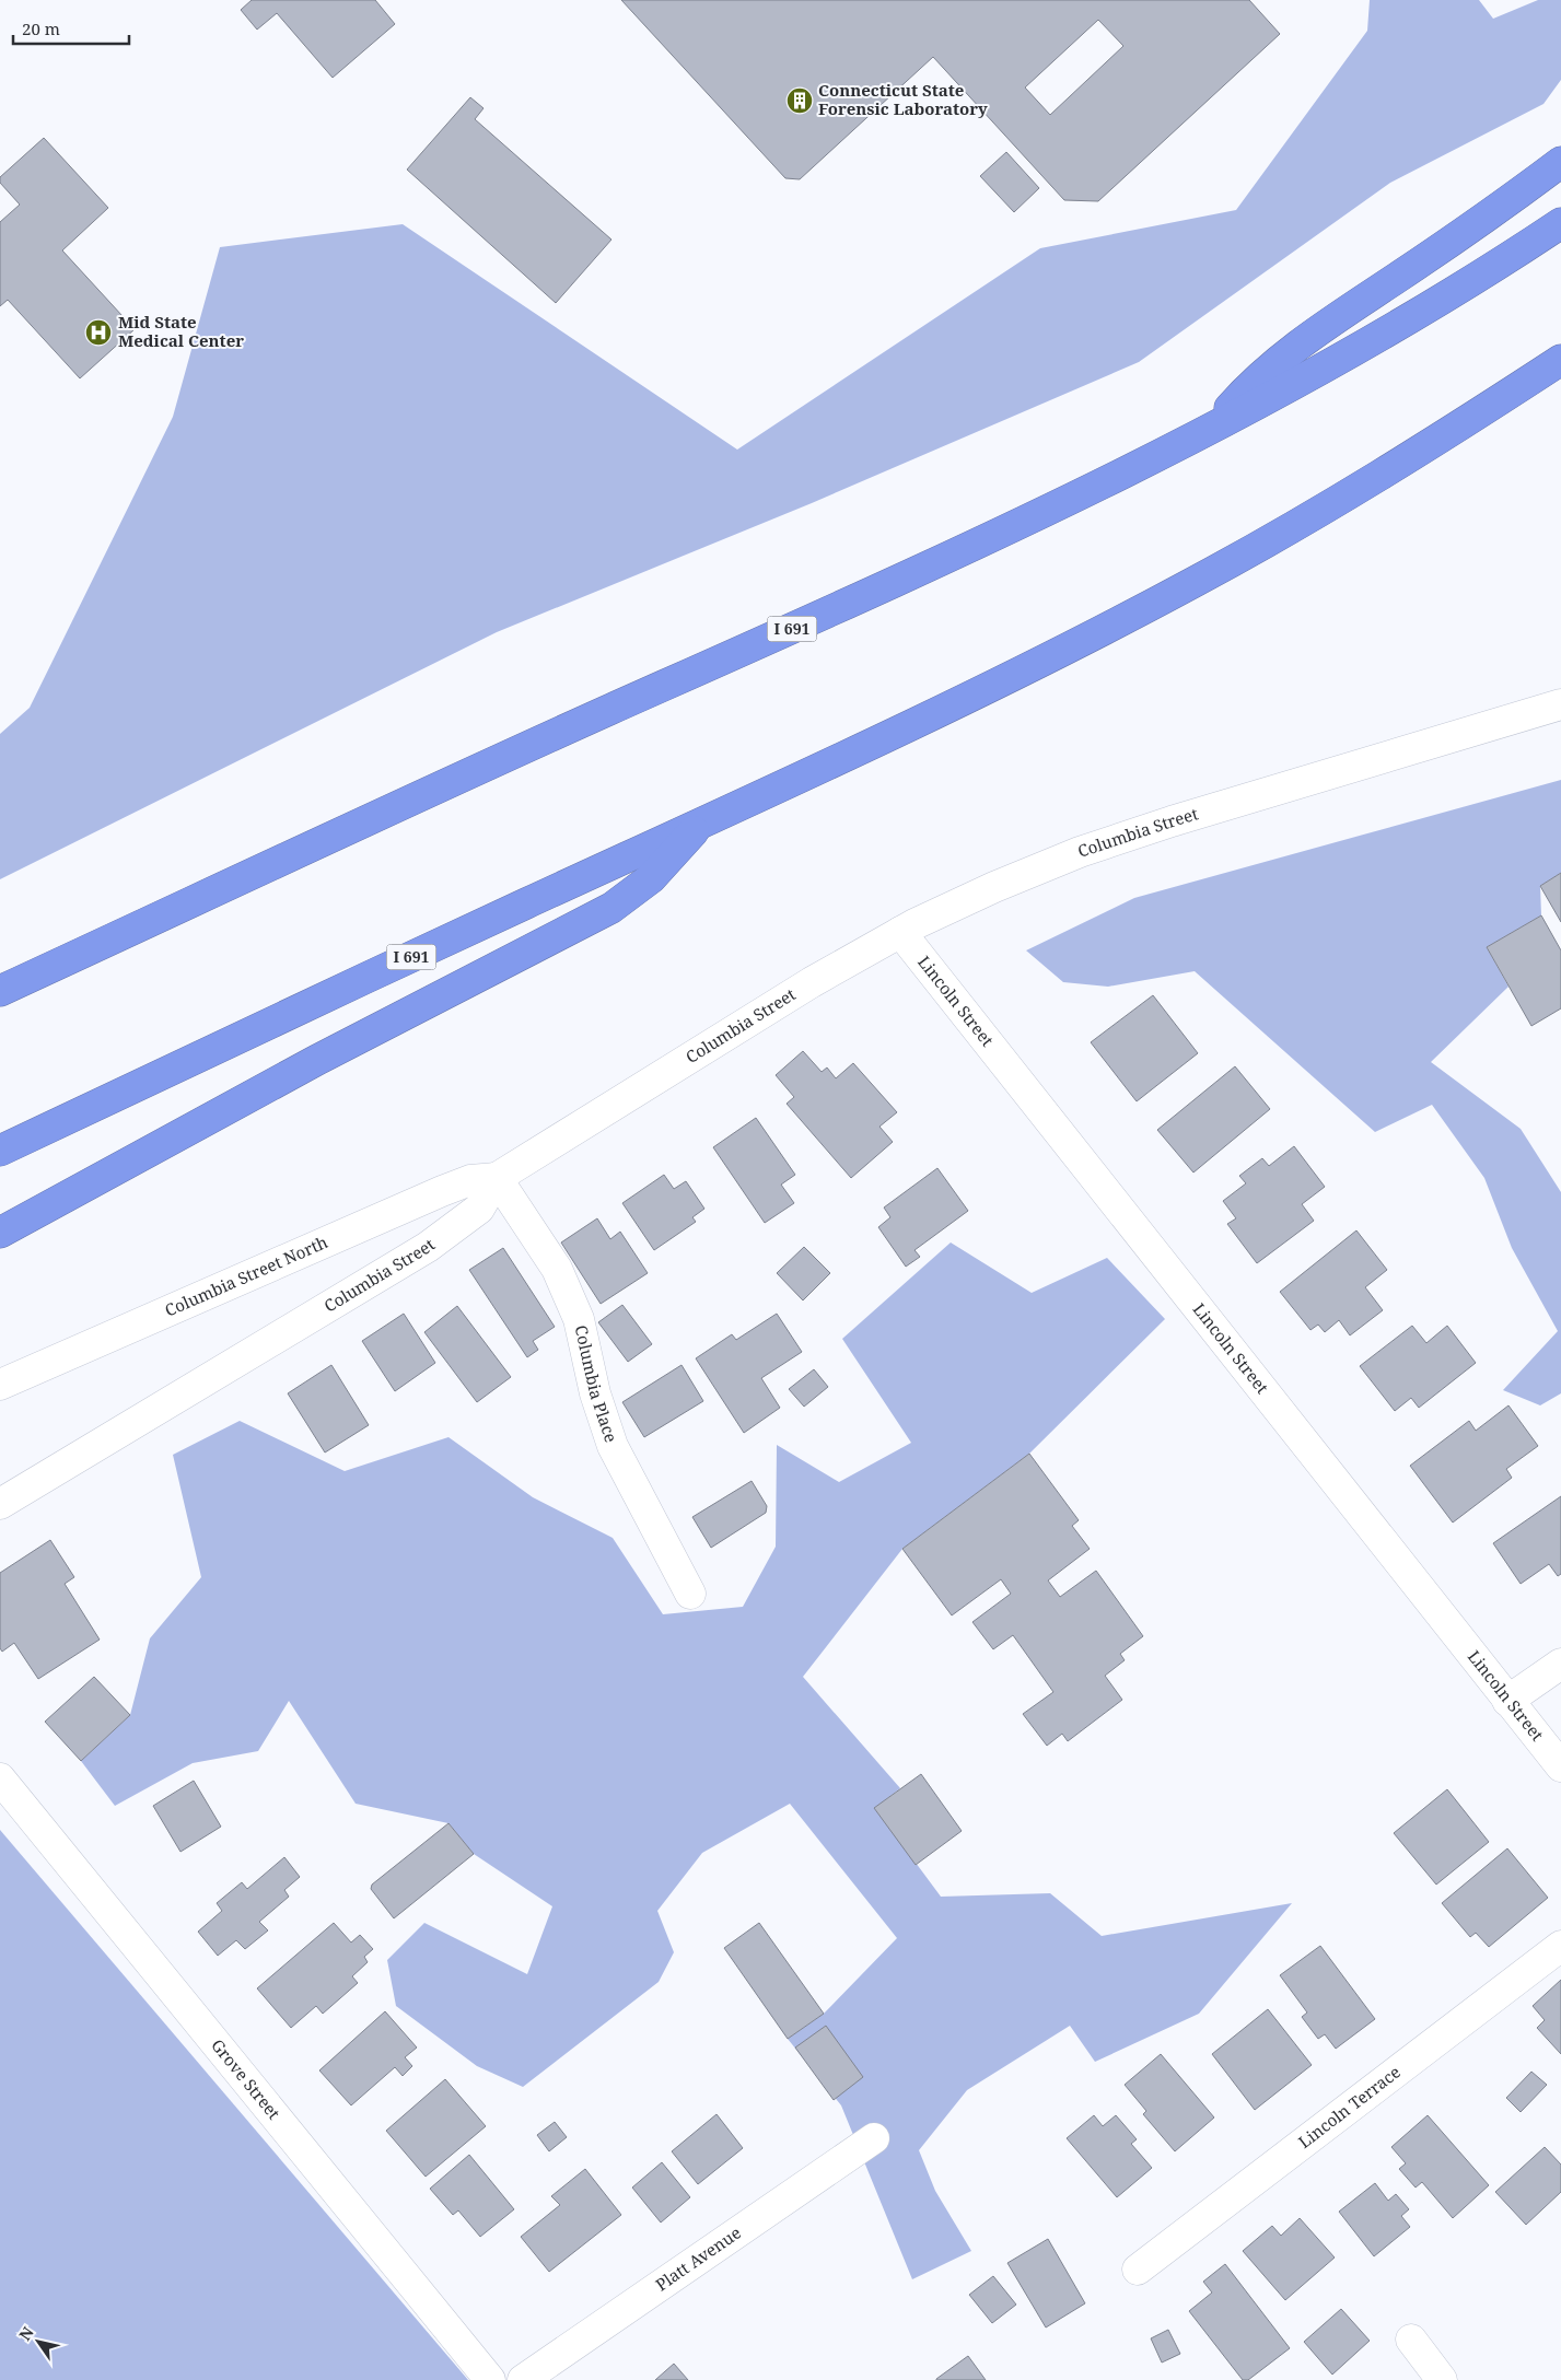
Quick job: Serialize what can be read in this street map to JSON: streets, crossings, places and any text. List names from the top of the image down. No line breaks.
{"streets":{"highway":["I 691"],"street":["Columbia Street","Lincoln Street","Columbia Street North","Columbia Place","Grove Street","Lincoln Terrace","Platt Avenue"]},"crossings":[["Columbia Street","Lincoln Street"],["Columbia Street","Columbia Street North"],["Columbia Street","Columbia Place"],["Columbia Street North","Columbia Place"]],"places":{"building":["Connecticut State Forensic Laboratory"],"hospital":["Mid State Medical Center"]},"scale_bar":"20 m","north":"top left"}
